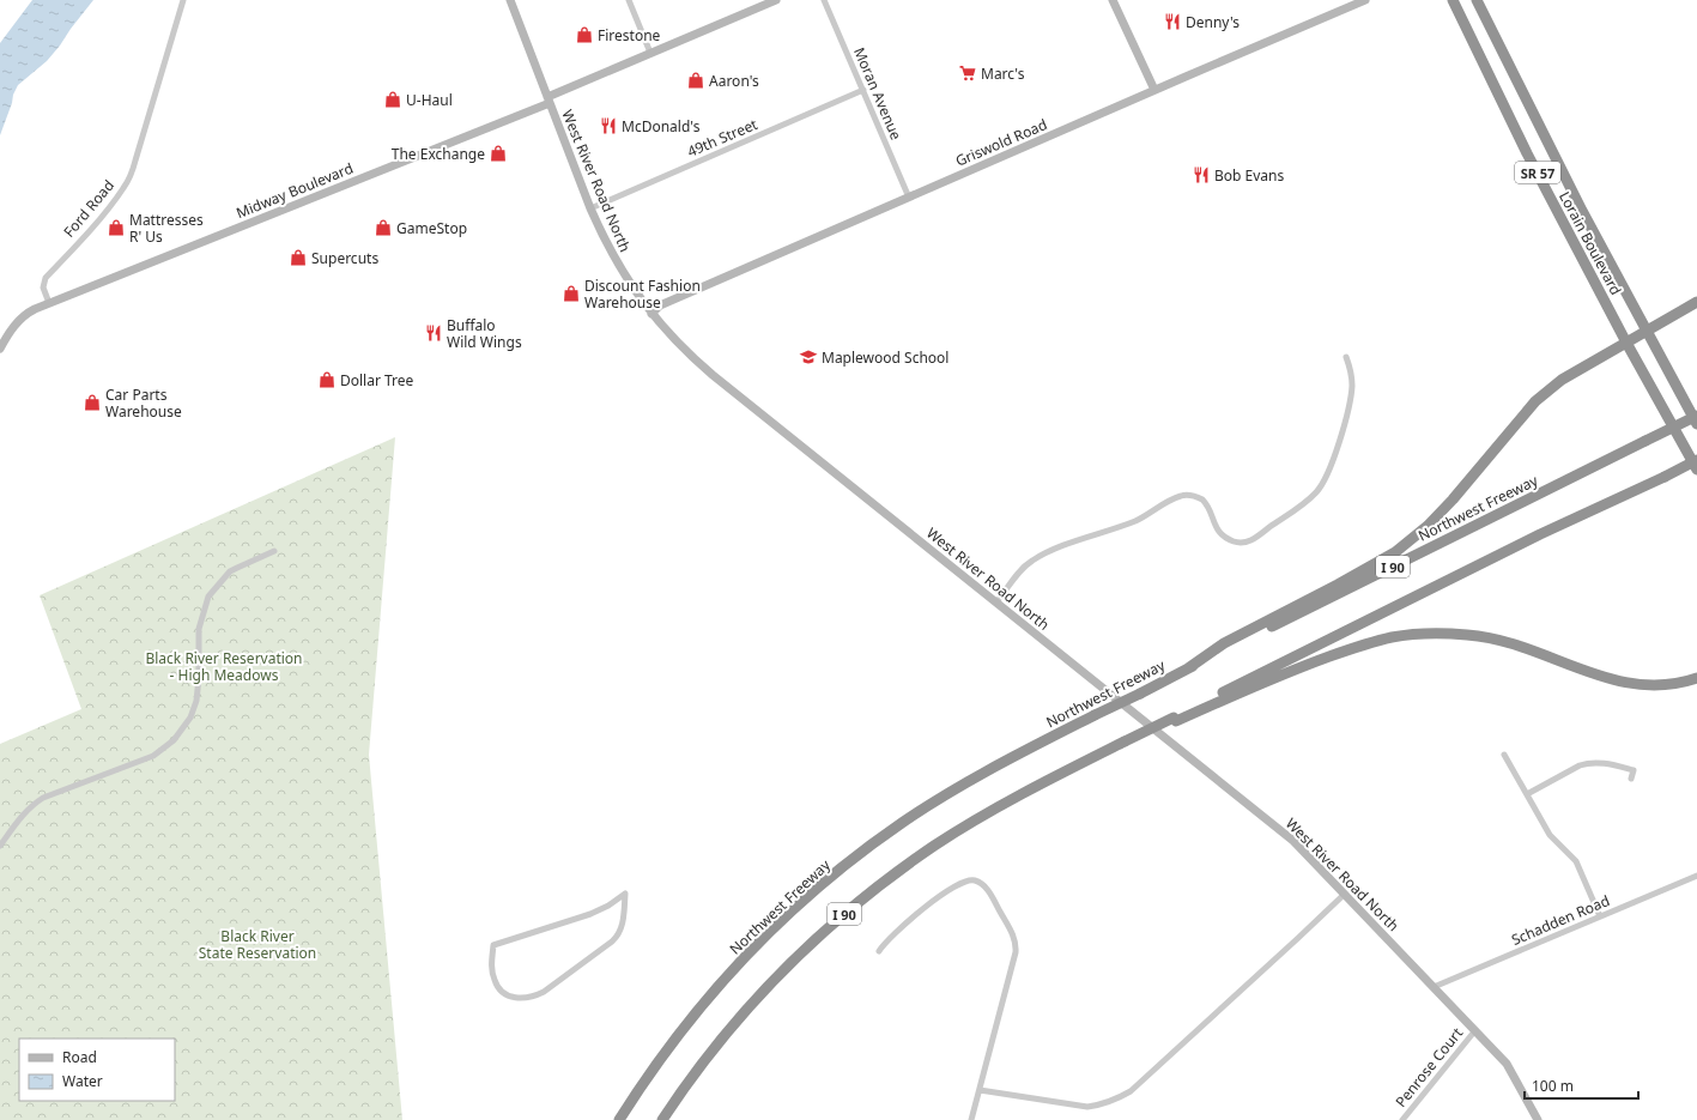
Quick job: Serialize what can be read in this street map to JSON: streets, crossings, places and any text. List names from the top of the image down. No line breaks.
{"streets":{"highway":["SR 57","Lorain Boulevard","Northwest Freeway","I 90"],"street":["Moran Avenue","49th Street","Griswold Road","West River Road North","Midway Boulevard","Ford Road","Schadden Road","Penrose Court"]},"crossings":[["Moran Avenue","49th Street"],["Moran Avenue","Griswold Road"],["49th Street","West River Road North"],["Griswold Road","West River Road North"],["West River Road North","Midway Boulevard"],["West River Road North","Schadden Road"],["West River Road North","Penrose Court"],["Midway Boulevard","Ford Road"]],"parks":["Black River Reservation - High Meadows","Black River State Reservation"],"places":{"restaurant":["Denny's","McDonald's","Bob Evans","Buffalo Wild Wings"],"shop":["Firestone","Aaron's","U-Haul","The Exchange","Mattresses R' Us","GameStop","Supercuts","Discount Fashion Warehouse","Dollar Tree","Car Parts Warehouse"],"supermarket":["Marc's"],"school or university":["Maplewood School"]},"legend":["Road","Water"],"scale_bar":"100 m"}
